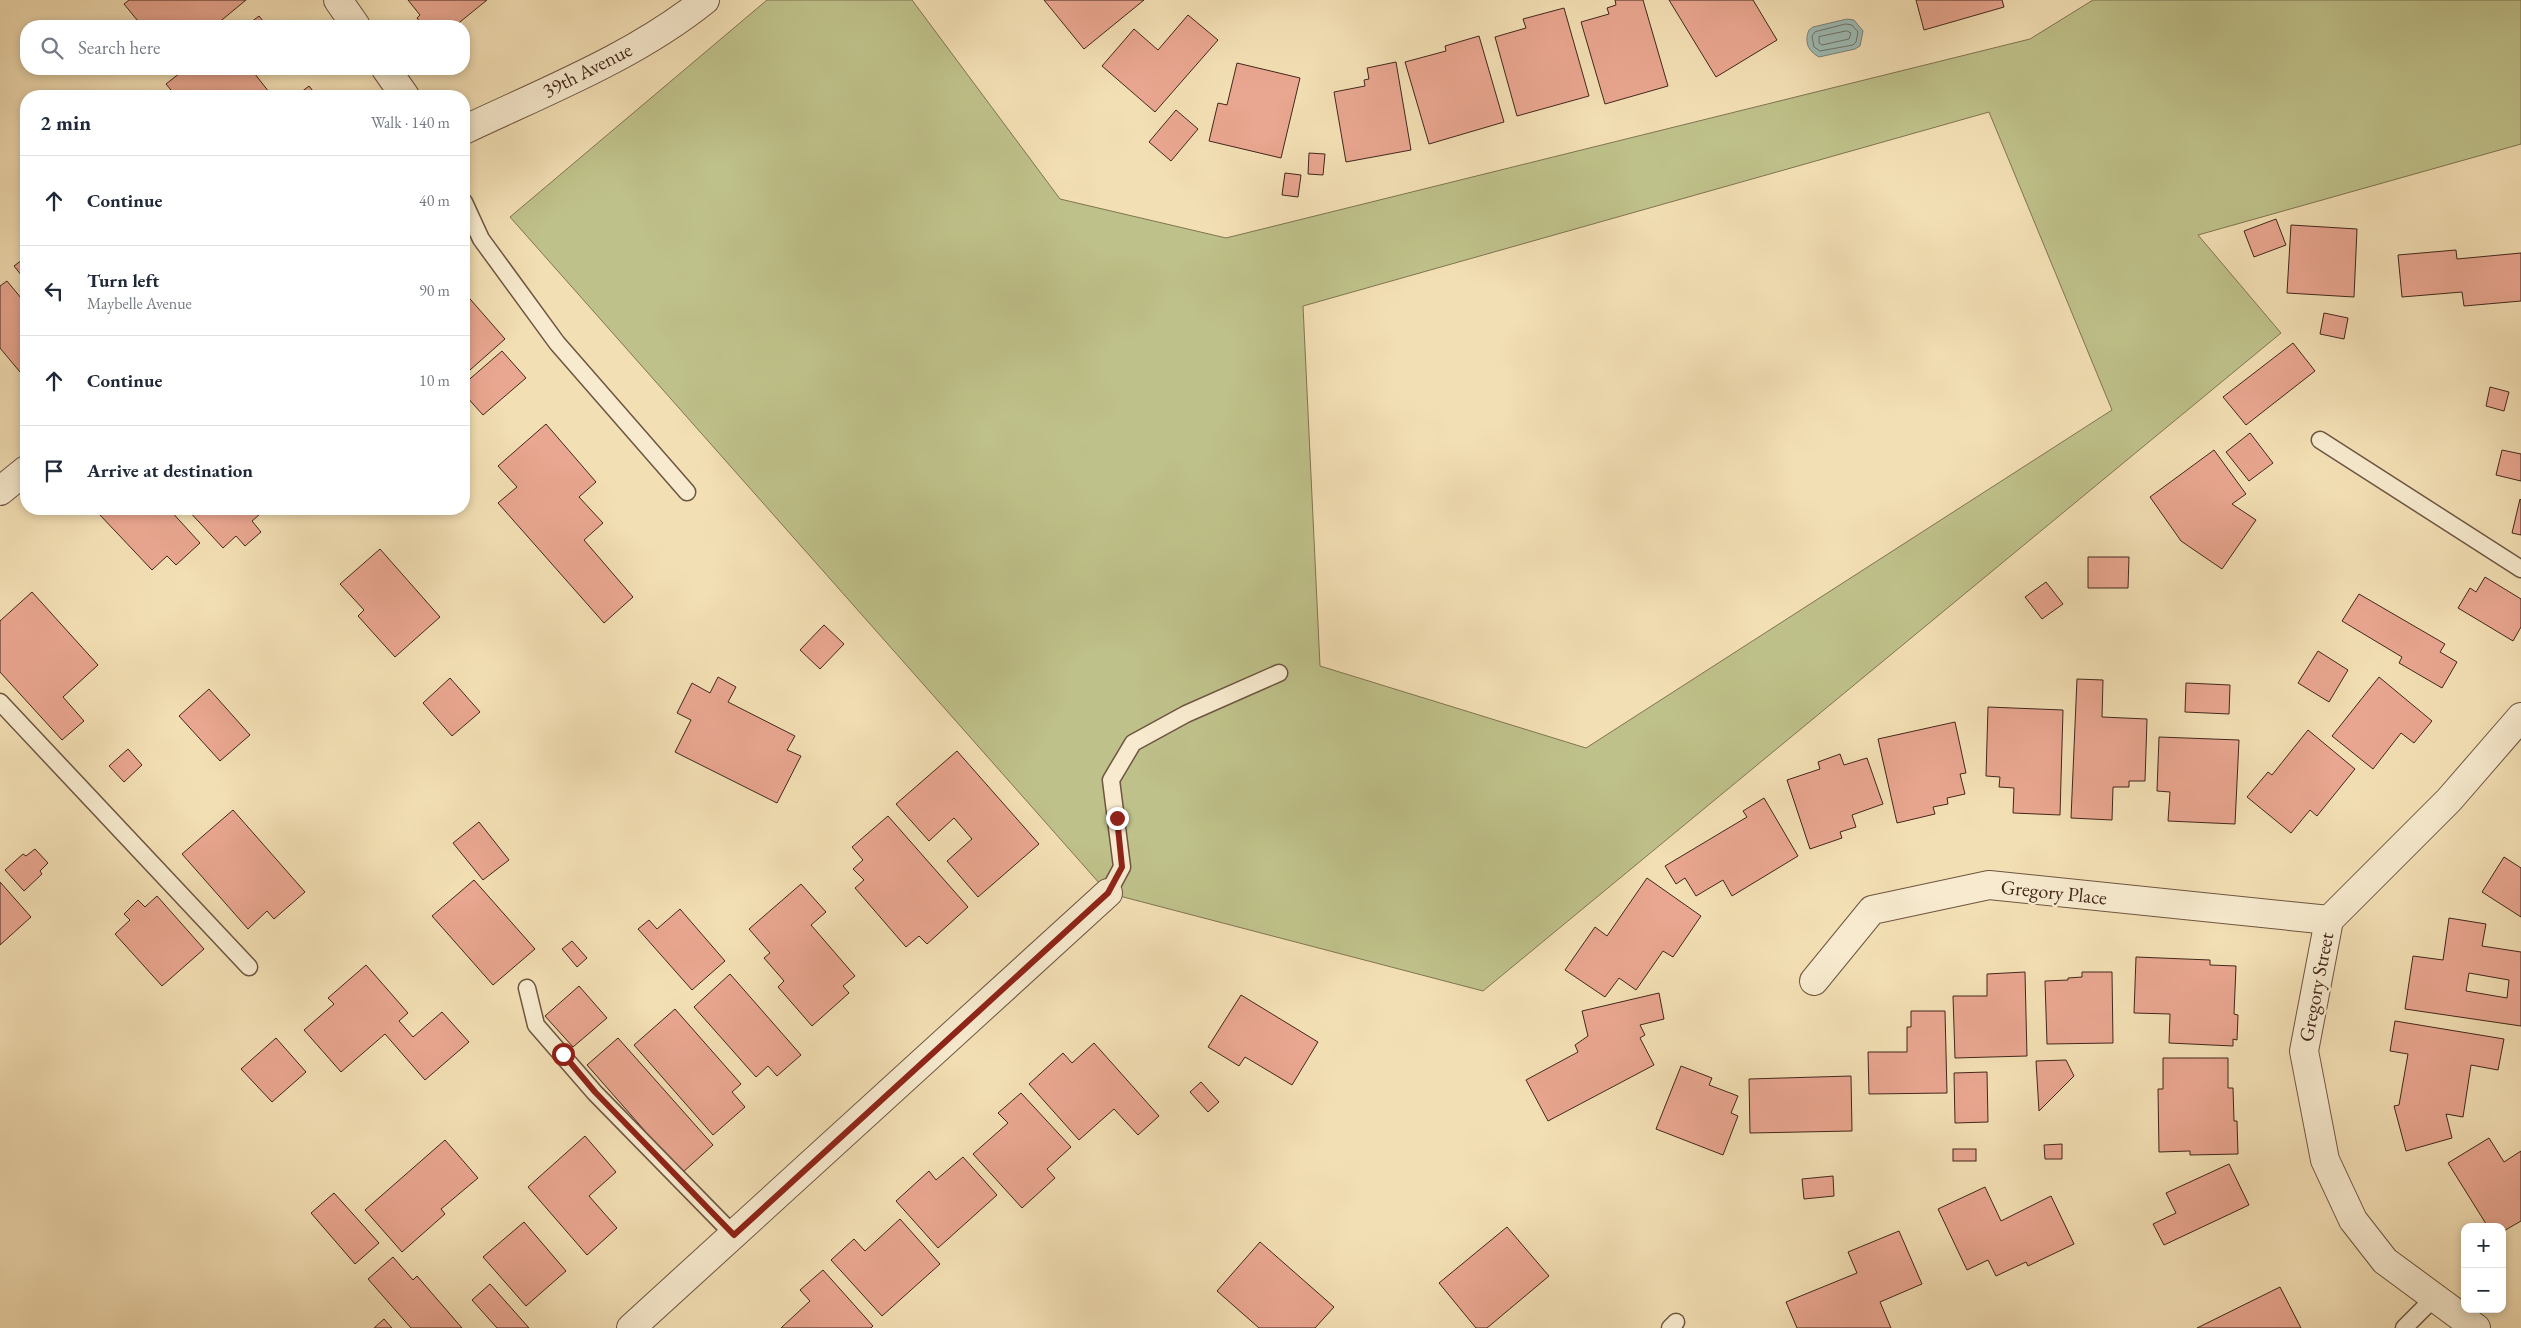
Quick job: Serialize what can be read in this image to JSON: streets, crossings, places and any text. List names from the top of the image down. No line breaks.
{"streets":{"street":["39th Avenue","Gregory Place","Gregory Street"]},"crossings":[["Gregory Place","Gregory Street"]],"page":{"search":"Search here","heading":["2 min","Walk · 140 m"],"list":[["Continue","40 m"],["Turn left","Maybelle Avenue","90 m"],["Continue","10 m"],"Arrive at destination"],"map_buttons":["+","−"]}}
